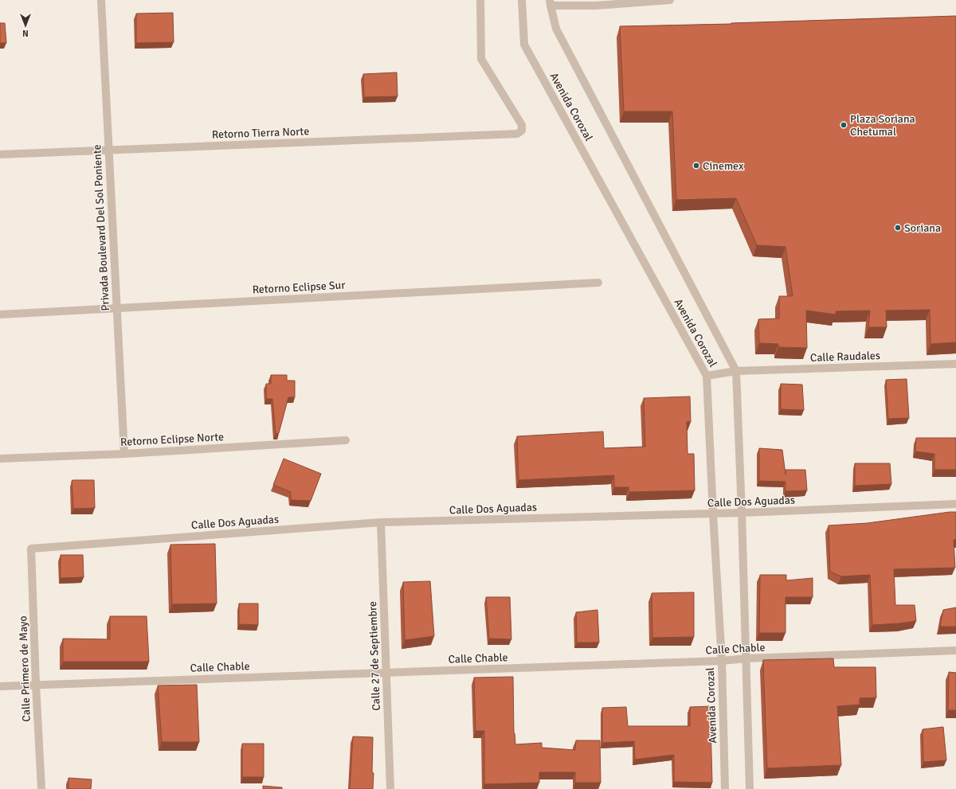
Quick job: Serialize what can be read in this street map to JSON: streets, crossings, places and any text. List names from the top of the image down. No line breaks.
{"streets":{"street":["Avenida Corozal","Retorno Tierra Norte","Privada Boulevard Del Sol Poniente","Retorno Eclipse Sur","Calle Raudales","Retorno Eclipse Norte","Calle Dos Aguadas","Calle Chable","Calle 27 de Septiembre","Calle Primero de Mayo"]},"crossings":[["Avenida Corozal","Calle Raudales"],["Avenida Corozal","Calle Dos Aguadas"],["Avenida Corozal","Calle Chable"],["Retorno Tierra Norte","Privada Boulevard Del Sol Poniente"],["Privada Boulevard Del Sol Poniente","Retorno Eclipse Sur"],["Privada Boulevard Del Sol Poniente","Retorno Eclipse Norte"],["Calle Dos Aguadas","Calle 27 de Septiembre"],["Calle Dos Aguadas","Calle Primero de Mayo"],["Calle Chable","Calle 27 de Septiembre"],["Calle Chable","Calle Primero de Mayo"]],"places":["Plaza Soriana Chetumal","Cinemex","Soriana"],"north":"bottom"}
